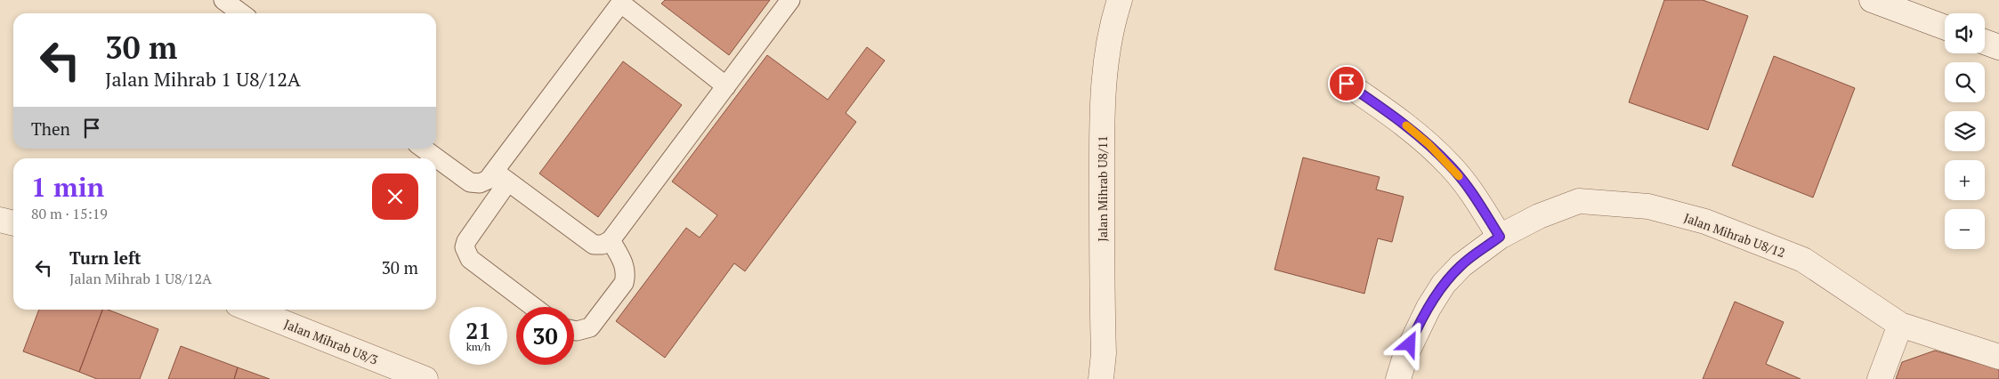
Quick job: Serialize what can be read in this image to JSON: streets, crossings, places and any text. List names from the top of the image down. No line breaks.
{"streets":{"street":["Jalan Mihrab U8/11","Jalan Mihrab U8/12","Jalan Mihrab U8/3"]},"page":{"map_buttons":["+","−"],"turn":["30 m","Jalan Mihrab 1 U8/12A"],"then":"Then","heading":["1 min","80 m · 15:19"],"list":[{"name":"Turn left","note":"Jalan Mihrab 1 U8/12A","value":"30 m"}],"speed":"21 km/h","limit":"30"}}
